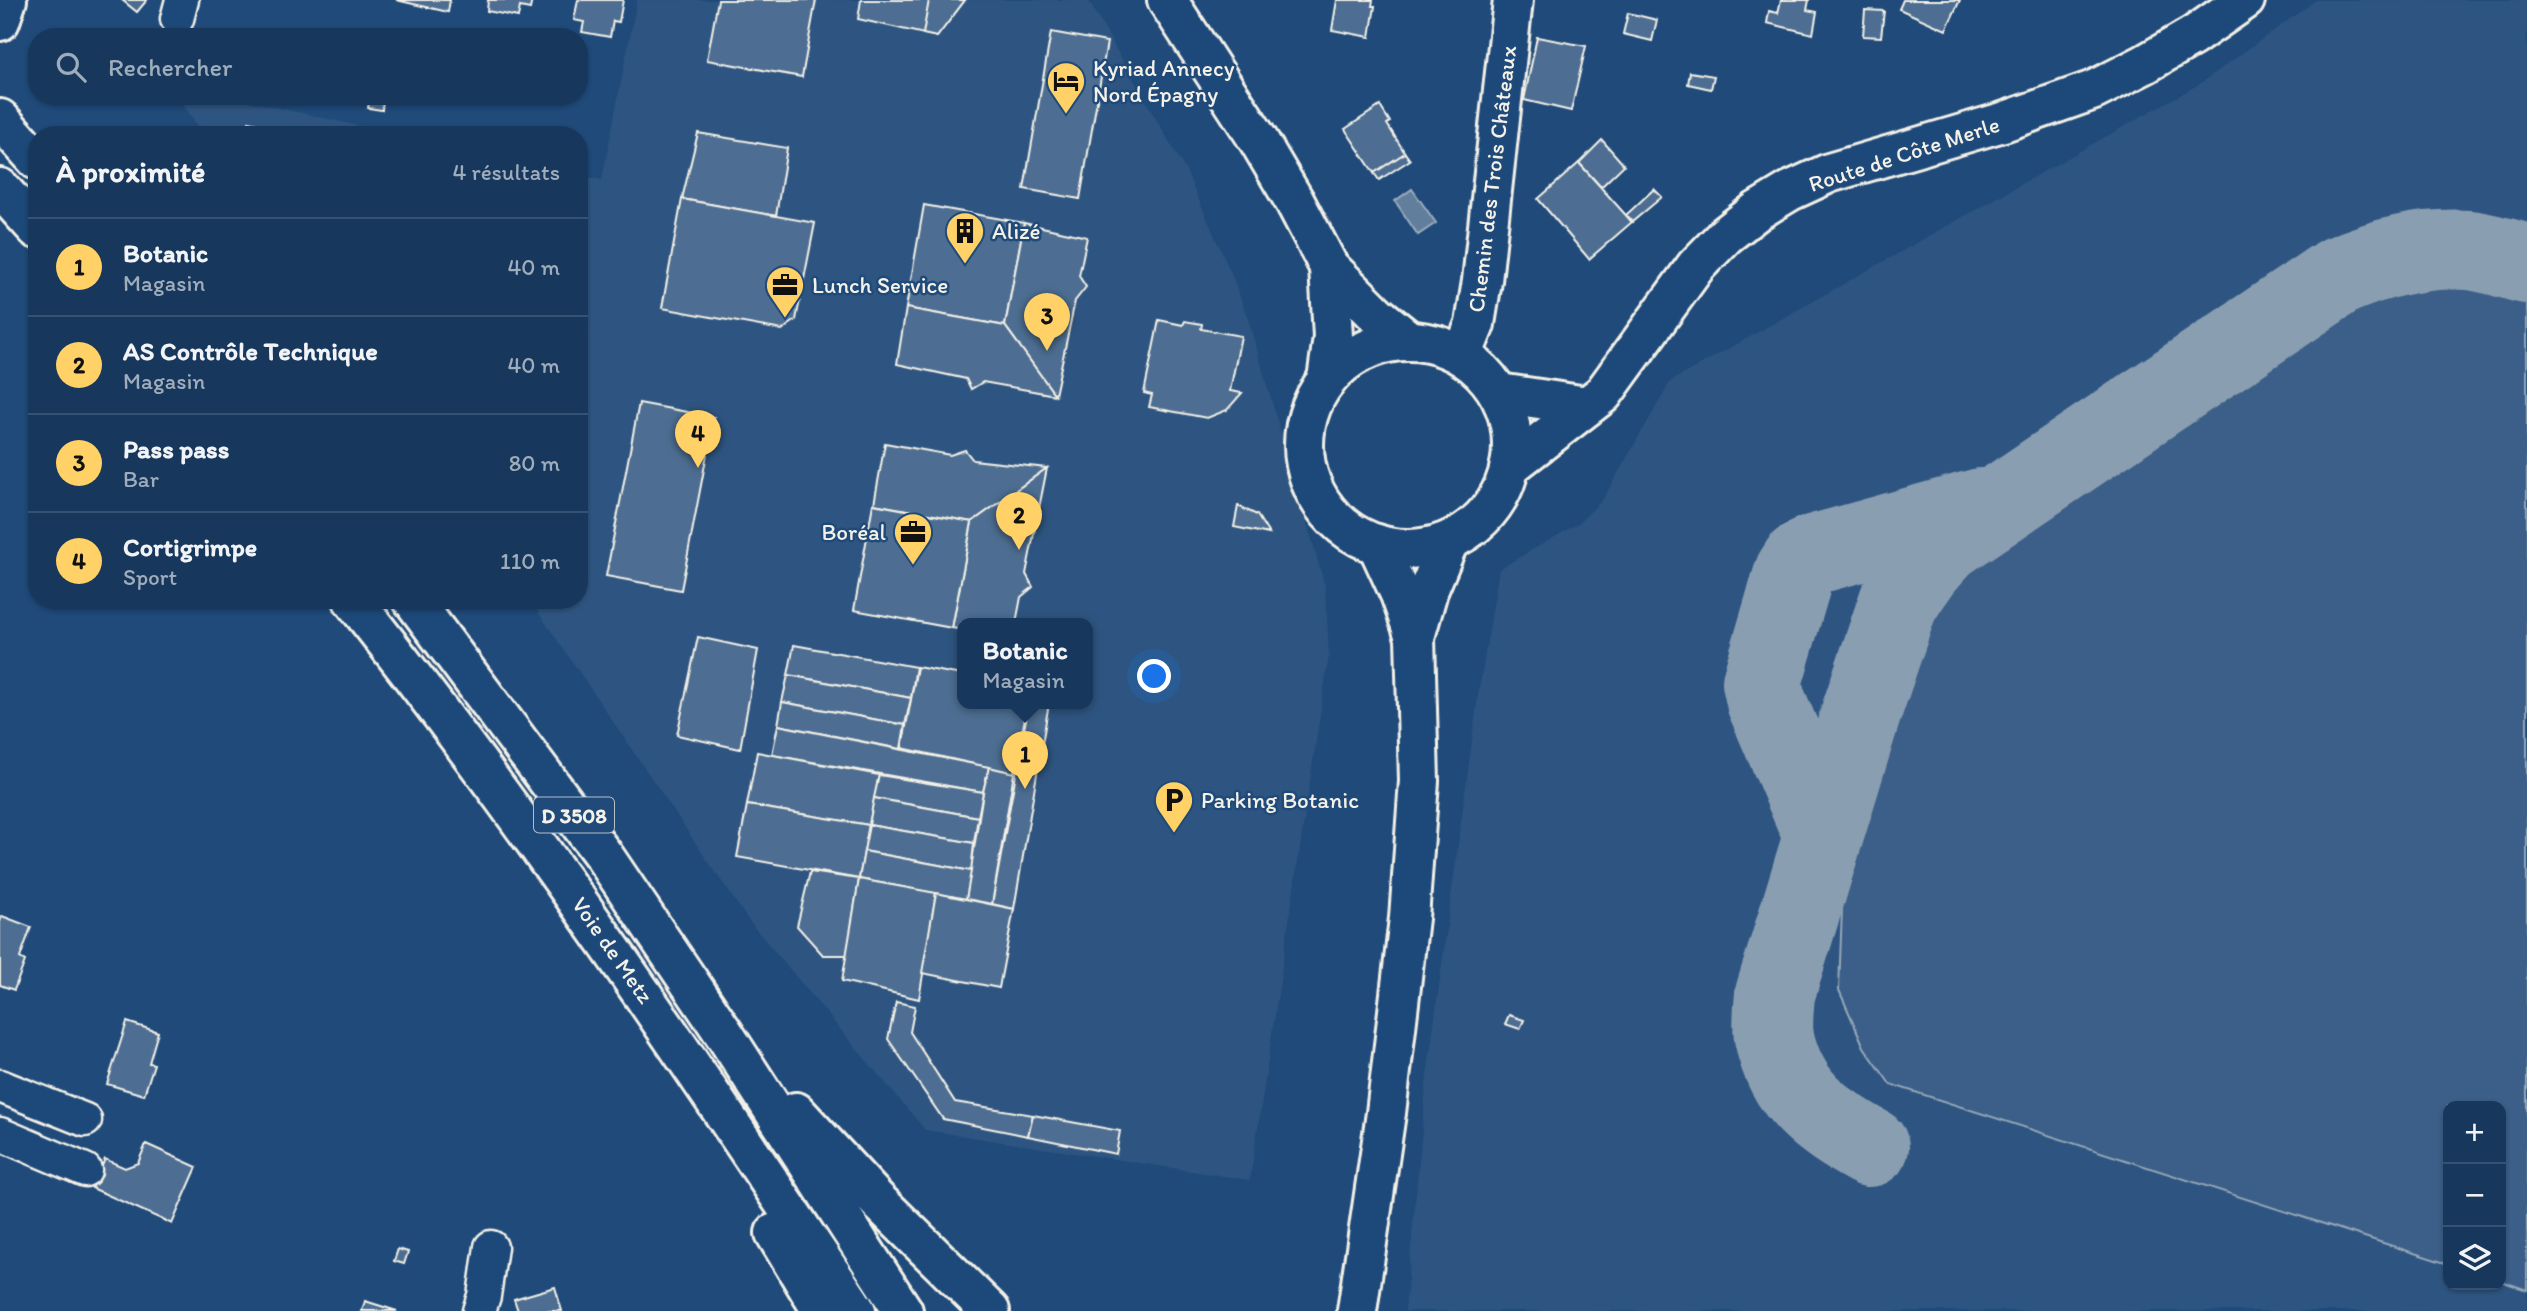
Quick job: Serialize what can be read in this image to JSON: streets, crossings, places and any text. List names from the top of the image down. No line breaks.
{"streets":{"main road":["Route de Côte Merle","Chemin des Trois Châteaux","D 3508","Voie de Metz"]},"crossings":[["Route de Côte Merle","Chemin des Trois Châteaux"]],"places":{"hotel":["Kyriad Annecy Nord Épagny"],"building":["Alizé"],"office":["Lunch Service","Boréal"],"parking":["Parking Botanic"]},"page":{"search":"Rechercher","heading":["À proximité","4 résultats"],"list":[{"mark":"1","name":"Botanic","note":"Magasin","value":"40 m"},{"mark":"2","name":"AS Contrôle Technique","note":"Magasin","value":"40 m"},{"mark":"3","name":"Pass pass","note":"Bar","value":"80 m"},{"mark":"4","name":"Cortigrimpe","note":"Sport","value":"110 m"}],"pins":["3","4","2","1"],"popup":["Botanic","Magasin"],"map_buttons":["+","−"]}}
